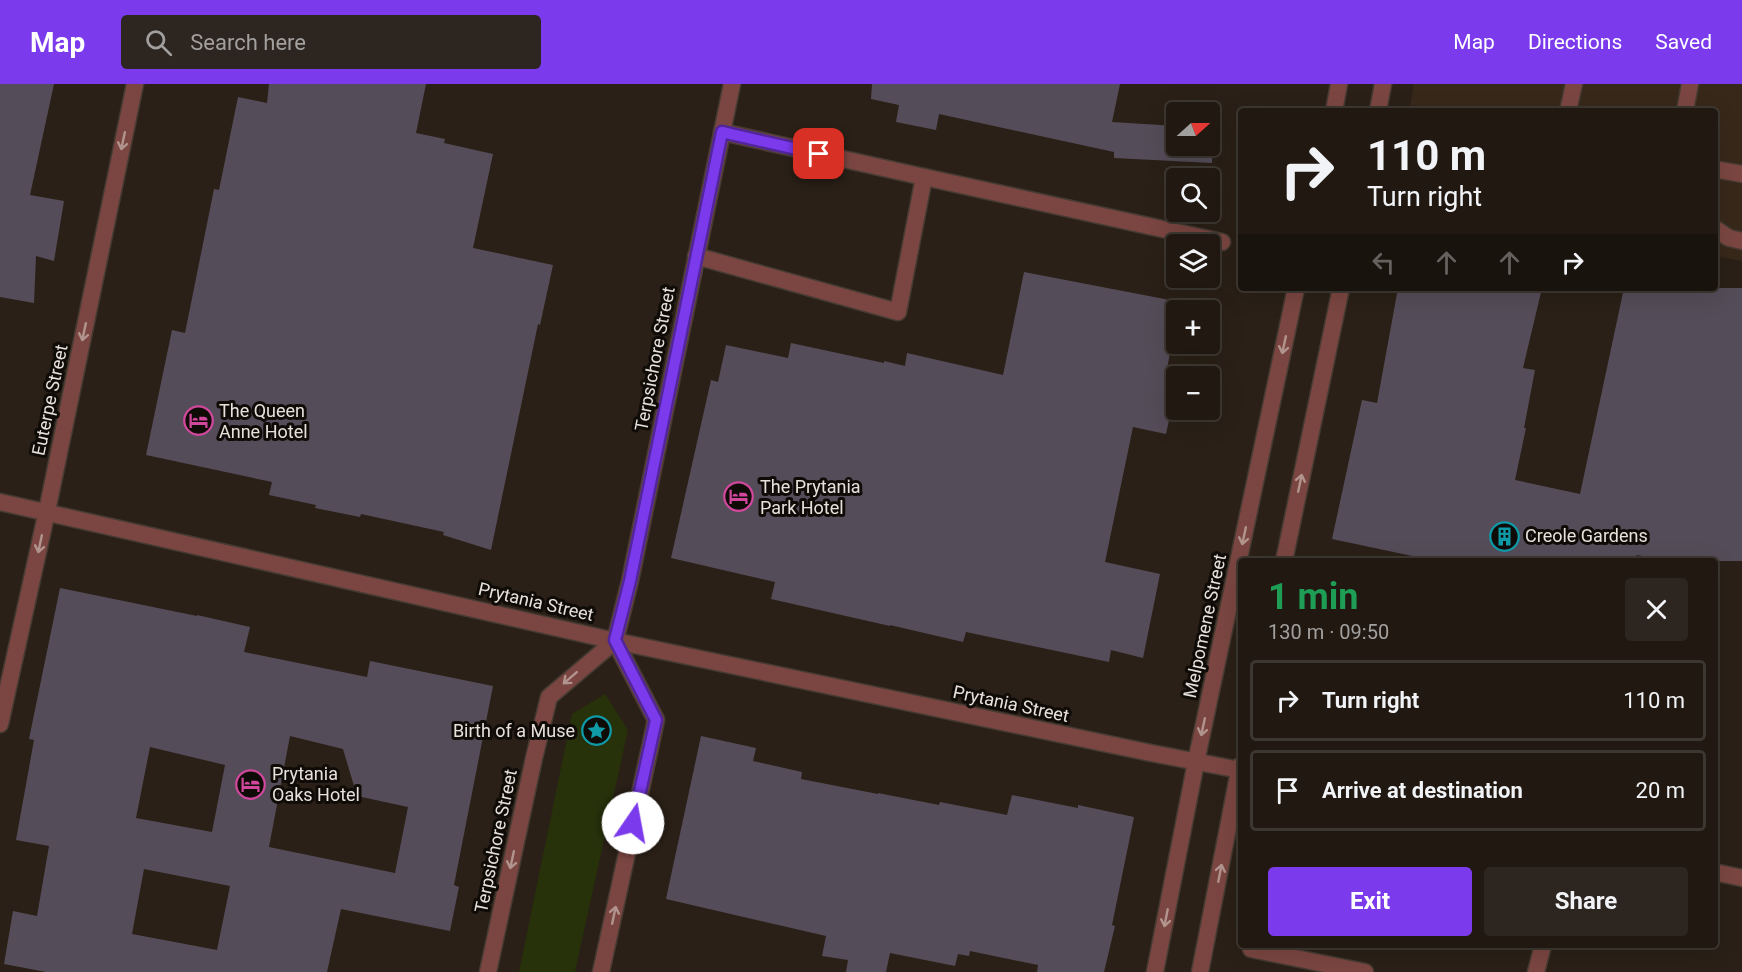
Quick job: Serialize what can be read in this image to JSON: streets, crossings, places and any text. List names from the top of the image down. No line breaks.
{"streets":{"street":["Terpsichore Street","Euterpe Street","Prytania Street","Melpomene Street"]},"crossings":[["Terpsichore Street","Prytania Street"],["Euterpe Street","Prytania Street"],["Prytania Street","Melpomene Street"]],"one_way":["Euterpe Street"],"places":{"hotel":["The Queen Anne Hotel","The Prytania Park Hotel","Prytania Oaks Hotel"],"building":["Creole Gardens"],"place":["Birth of a Muse"]},"north":"right","page":{"header":"Map","search":"Search here","nav":["Map","Directions","Saved"],"map_buttons":["+","−"],"turn":["110 m","Turn right"],"heading":["1 min","130 m · 09:50"],"list":[{"name":"Turn right","value":"110 m"},{"name":"Arrive at destination","value":"20 m"}],"buttons":["Exit","Share"]}}
